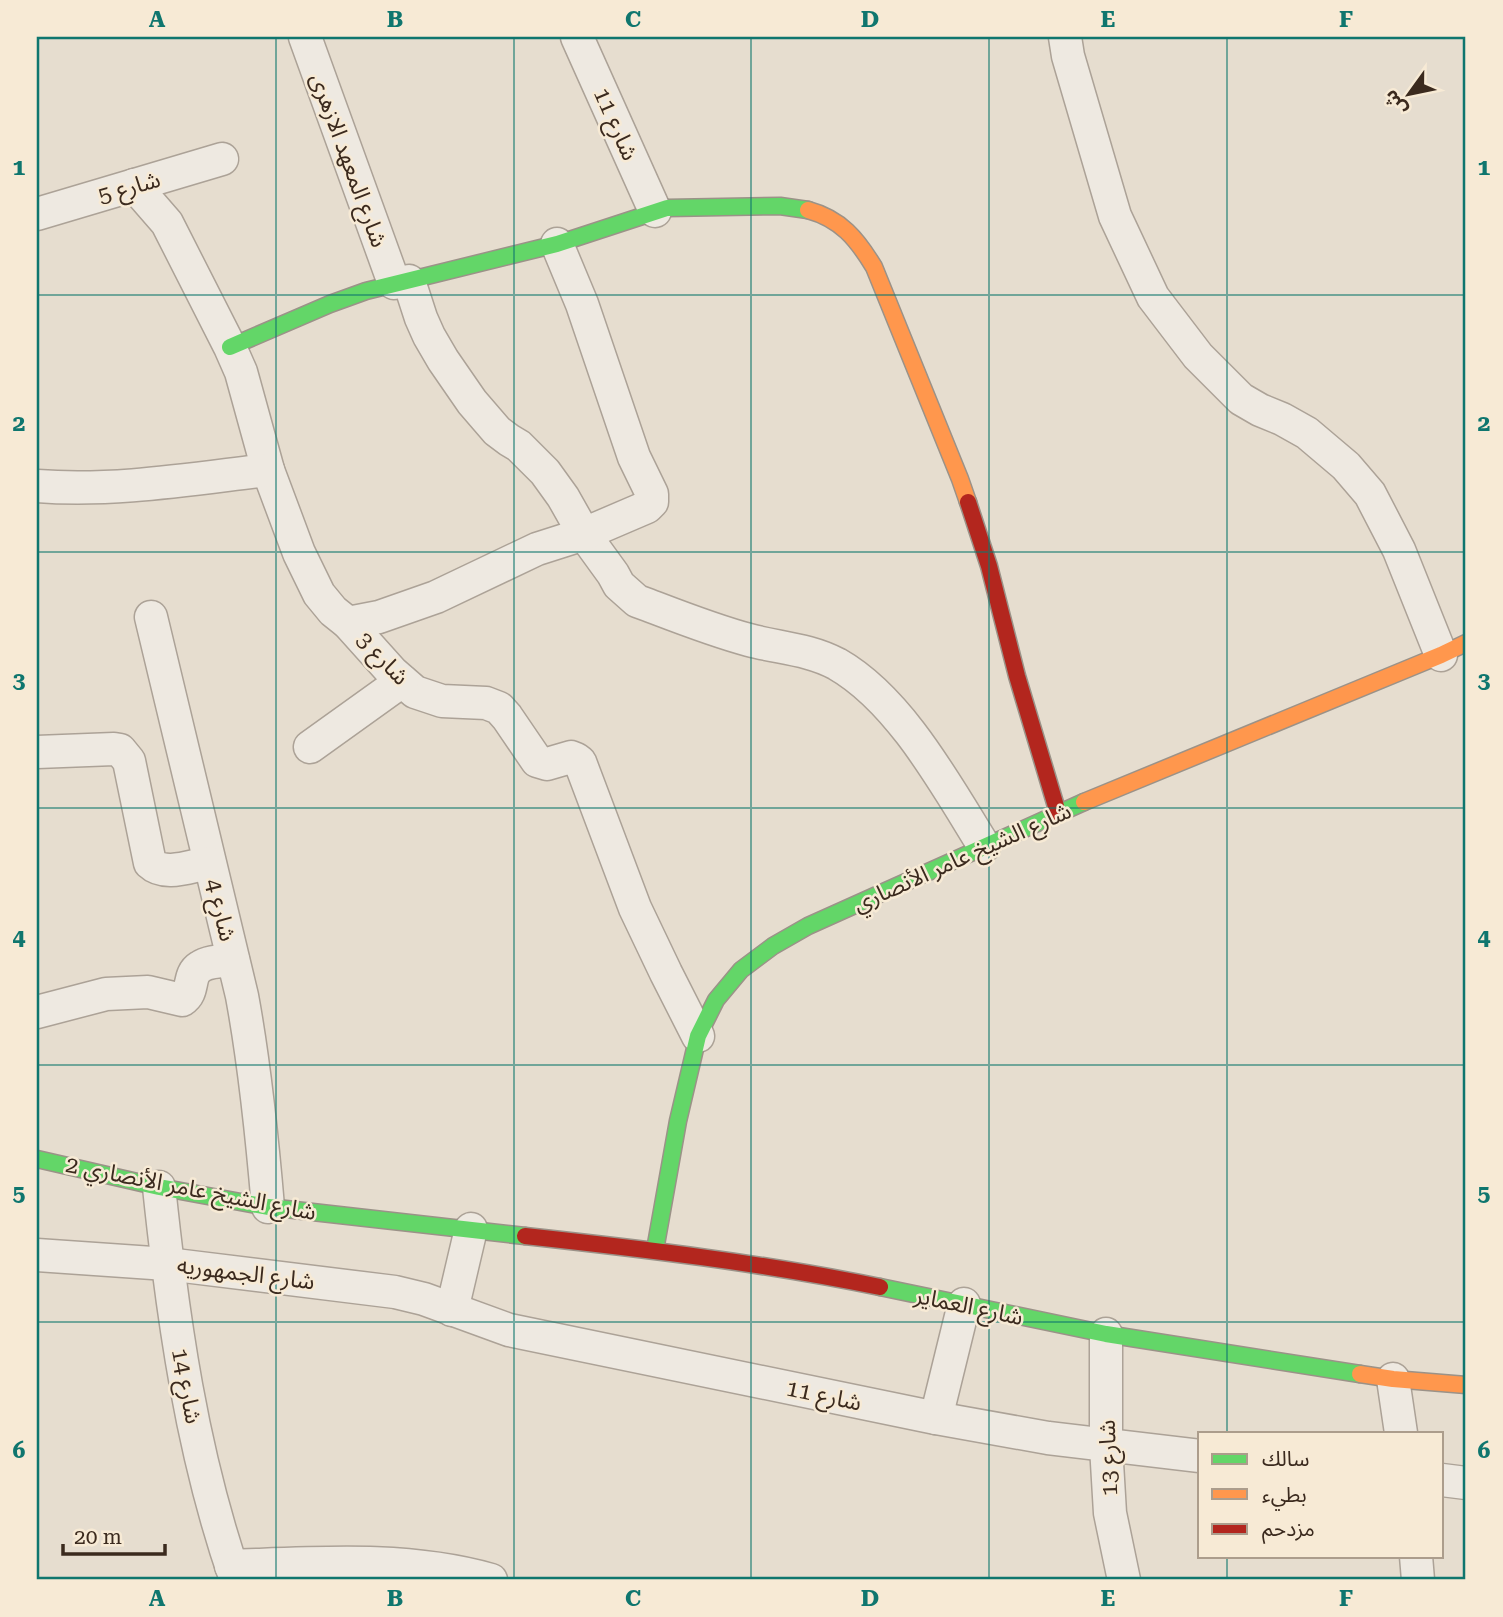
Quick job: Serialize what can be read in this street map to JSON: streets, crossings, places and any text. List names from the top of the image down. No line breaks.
{"streets":{"street":["شارع 11","شارع المعهد الازهرى","شارع 5","شارع 3","شارع الشيخ عامر الأنصاري","شارع 4","شارع الشيخ عامر الأنصاري 2","شارع الجمهوريه","شارع العماير","شارع 14","شارع 13"]},"crossings":[["شارع 11","شارع الجمهوريه"],["شارع 11","شارع 13"],["شارع المعهد الازهرى","شارع الشيخ عامر الأنصاري"],["شارع 5","شارع 3"],["شارع 3","شارع الشيخ عامر الأنصاري"],["شارع الشيخ عامر الأنصاري","شارع العماير"],["شارع 4","شارع الشيخ عامر الأنصاري 2"],["شارع الشيخ عامر الأنصاري 2","شارع العماير"],["شارع الشيخ عامر الأنصاري 2","شارع 14"],["شارع الجمهوريه","شارع 14"],["شارع العماير","شارع 13"]],"legend":["سالك","بطيء","مزدحم"],"scale_bar":"20 m","north":"bottom left","grid":{"columns":["A","B","C","D","E","F"],"rows":["1","2","3","4","5","6"]}}
